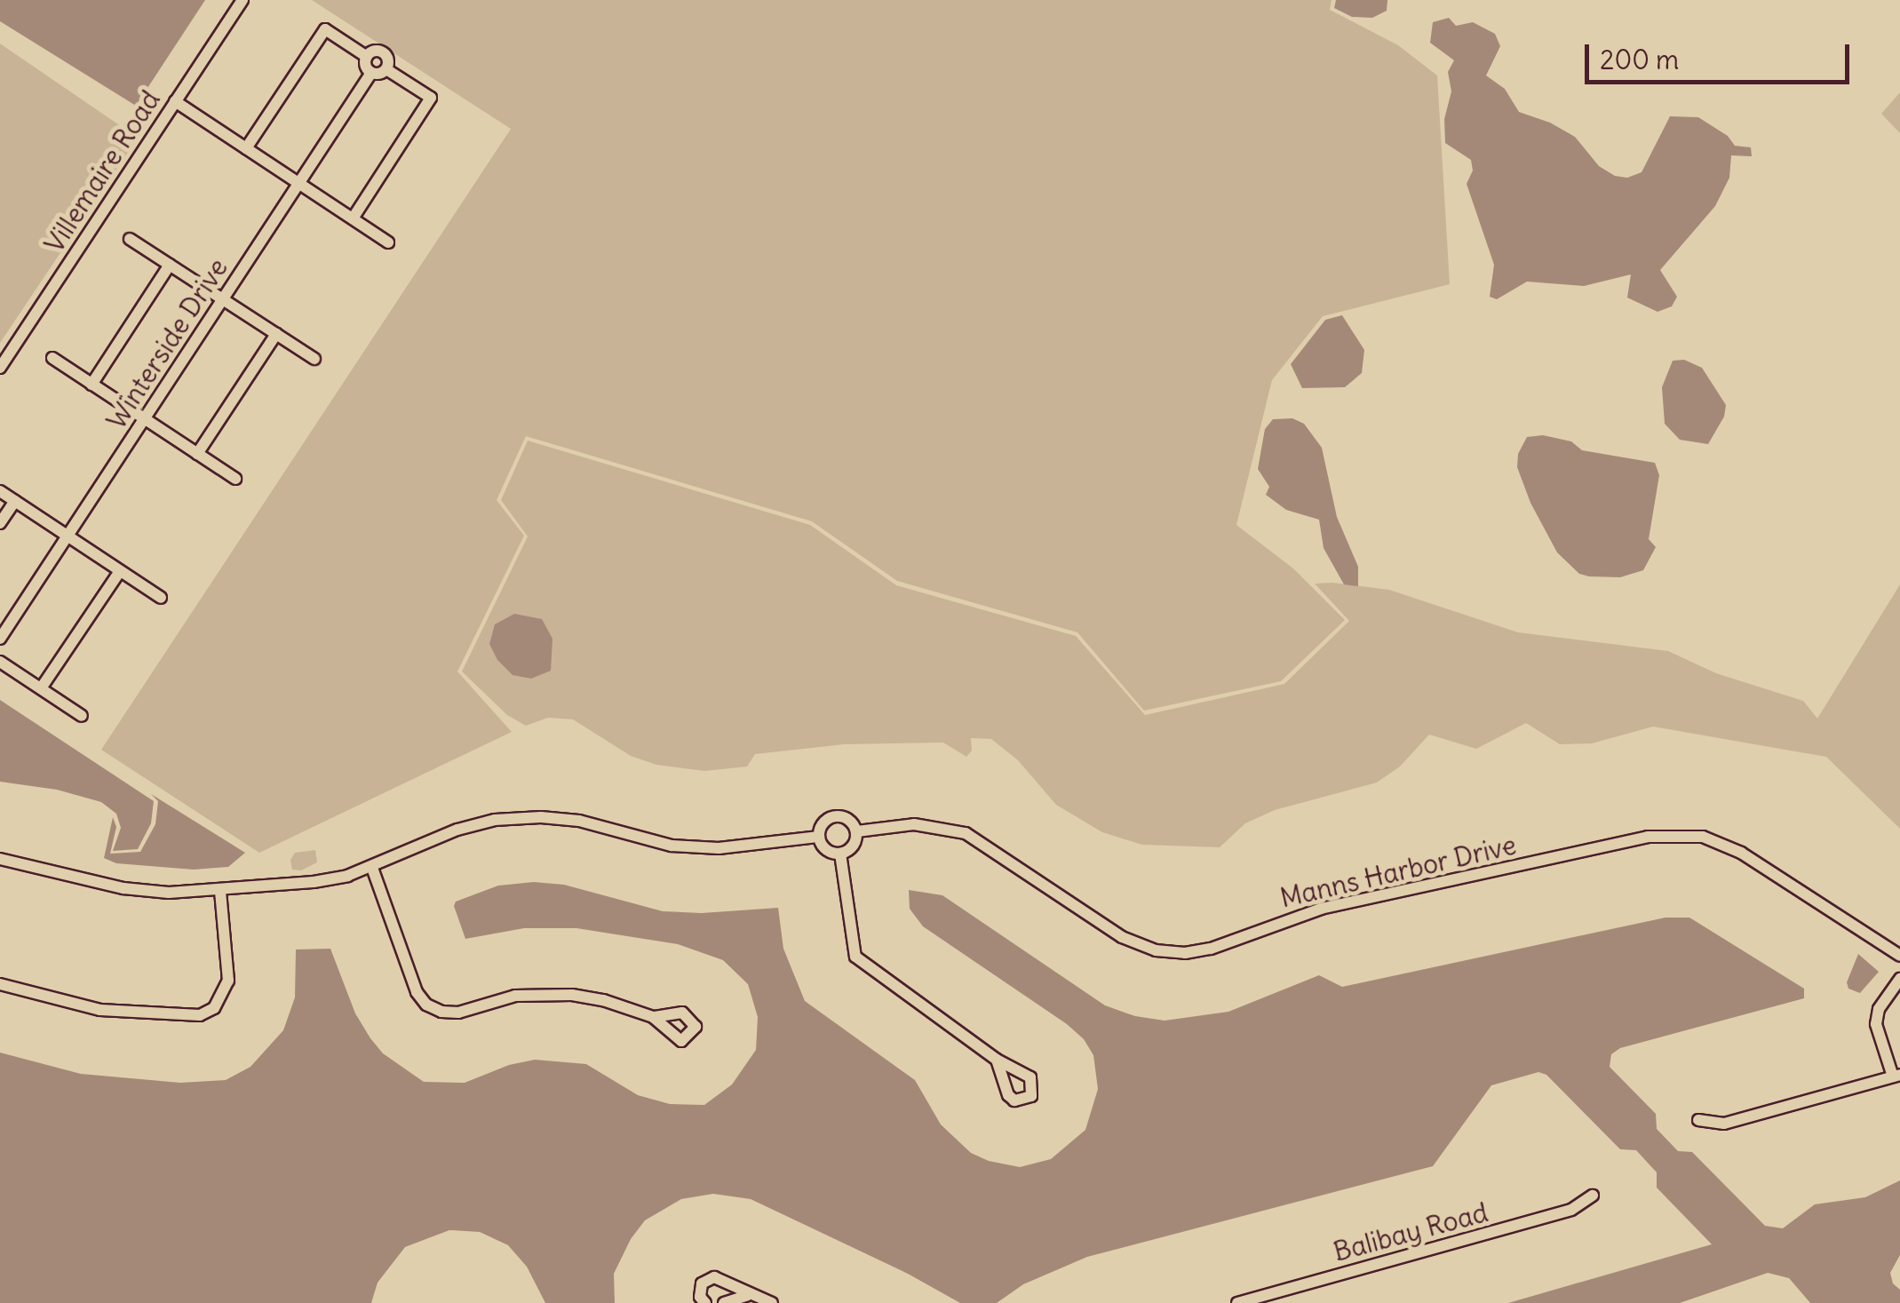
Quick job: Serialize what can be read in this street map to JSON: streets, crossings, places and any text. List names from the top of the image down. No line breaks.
{"streets":{"street":["Villemaire Road","Winterside Drive","Manns Harbor Drive","Balibay Road"]},"scale_bar":"200 m"}
